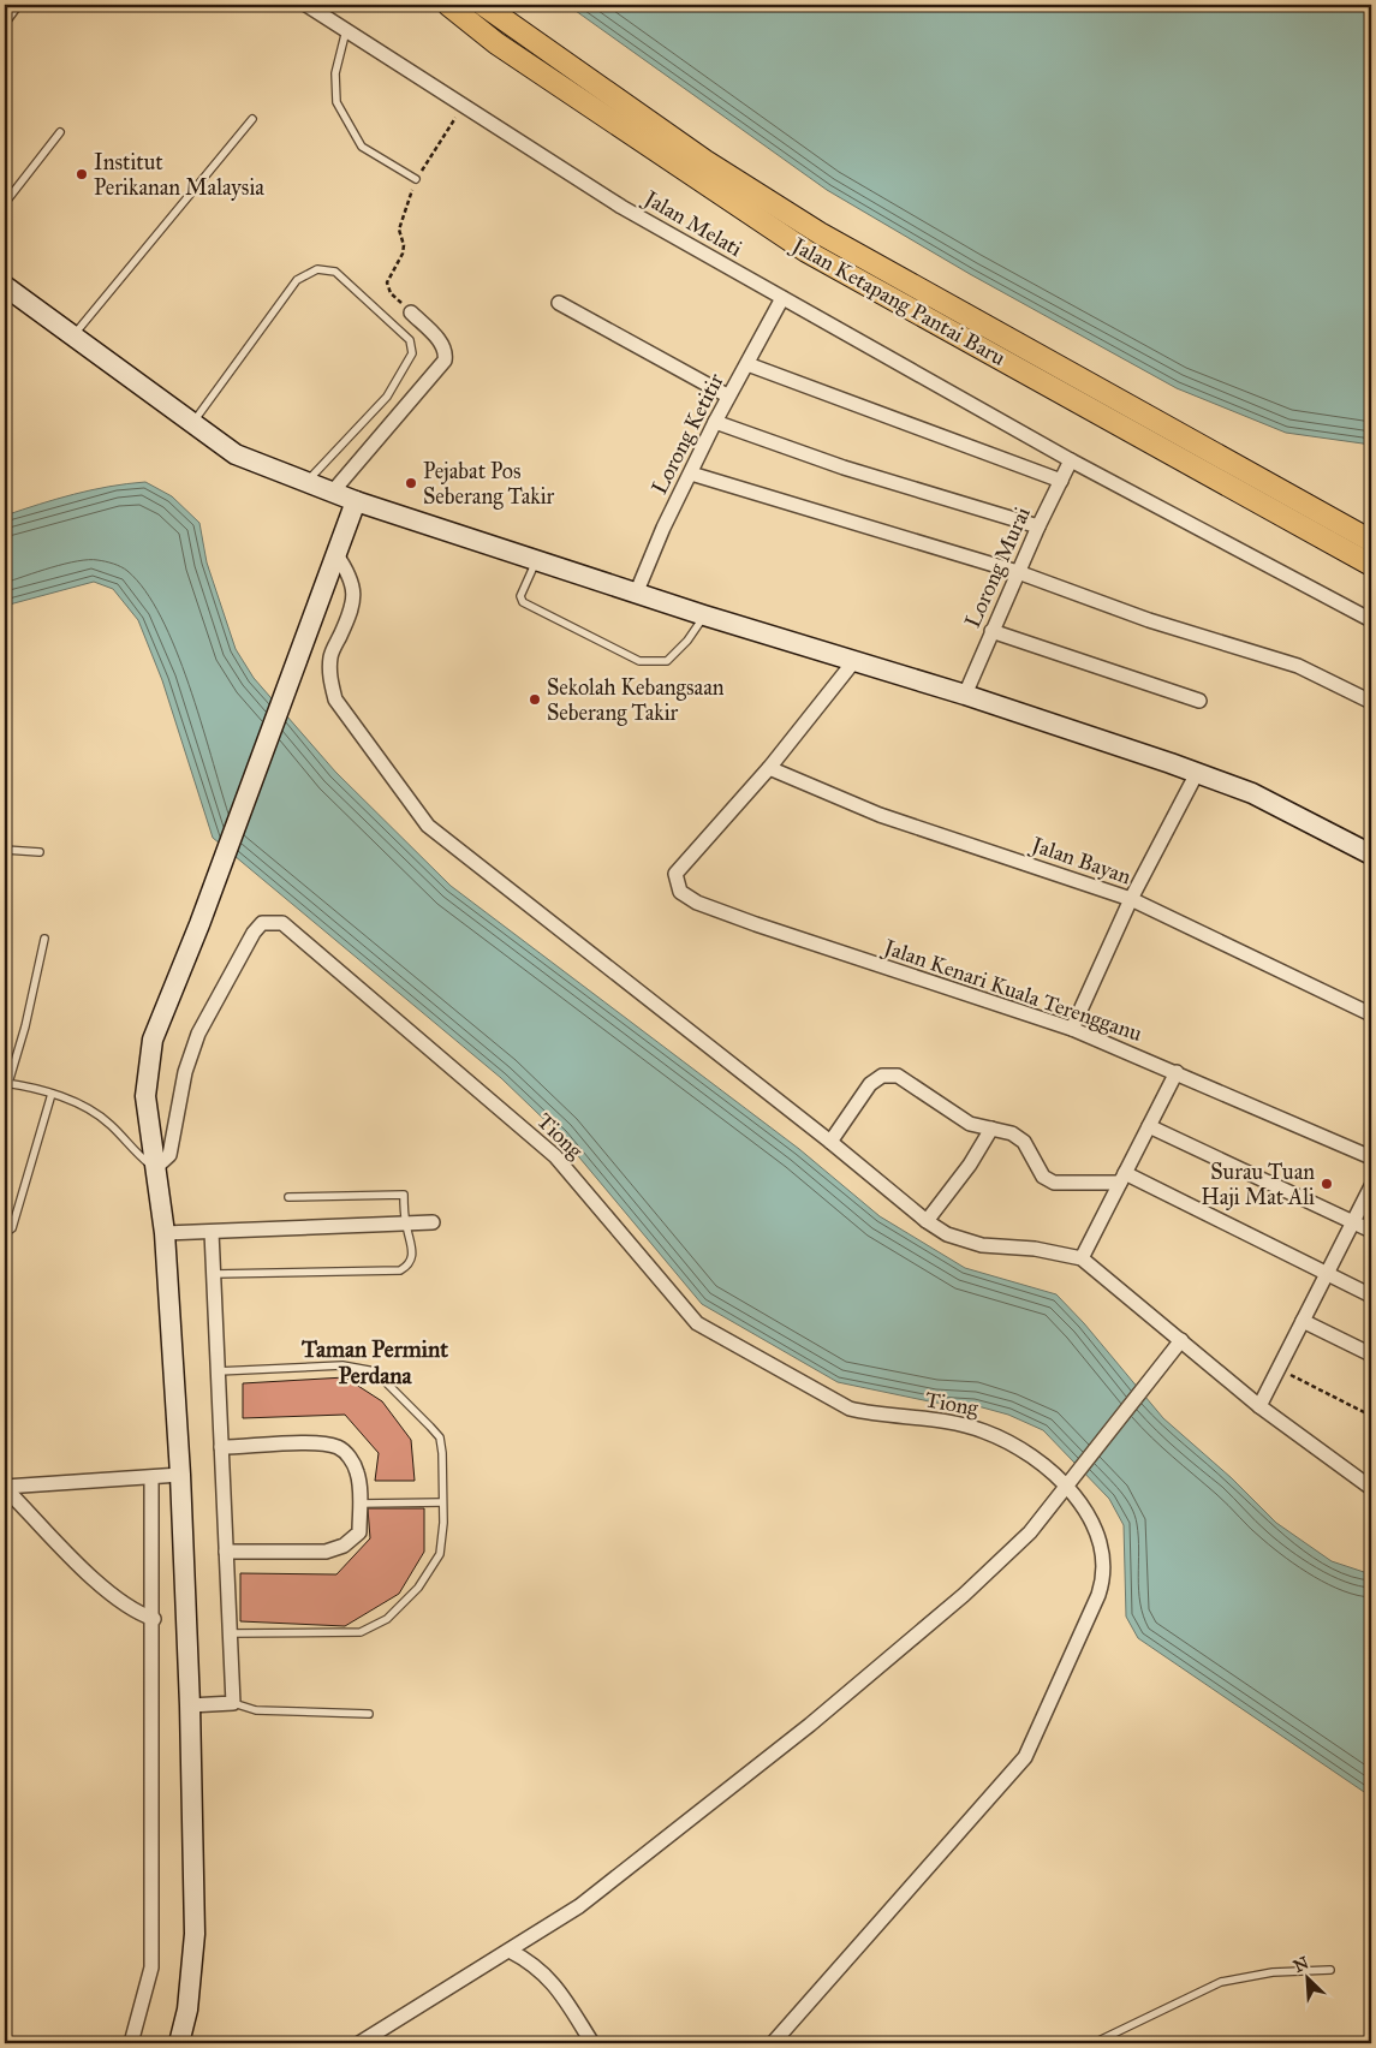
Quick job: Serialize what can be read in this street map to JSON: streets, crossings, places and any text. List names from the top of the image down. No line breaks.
{"streets":{"main road":["Jalan Ketapang Pantai Baru"],"street":["Jalan Melati","Lorong Ketitir","Lorong Murai","Jalan Bayan","Jalan Kenari Kuala Terengganu","Tiong"]},"crossings":[["Jalan Melati","Lorong Ketitir"],["Jalan Melati","Lorong Murai"],["Jalan Bayan","Jalan Kenari Kuala Terengganu"]],"districts":["Taman Permint Perdana"],"places":["Institut Perikanan Malaysia","Pejabat Pos Seberang Takir","Sekolah Kebangsaan Seberang Takir","Surau Tuan Haji Mat Ali"],"north":"top left"}
